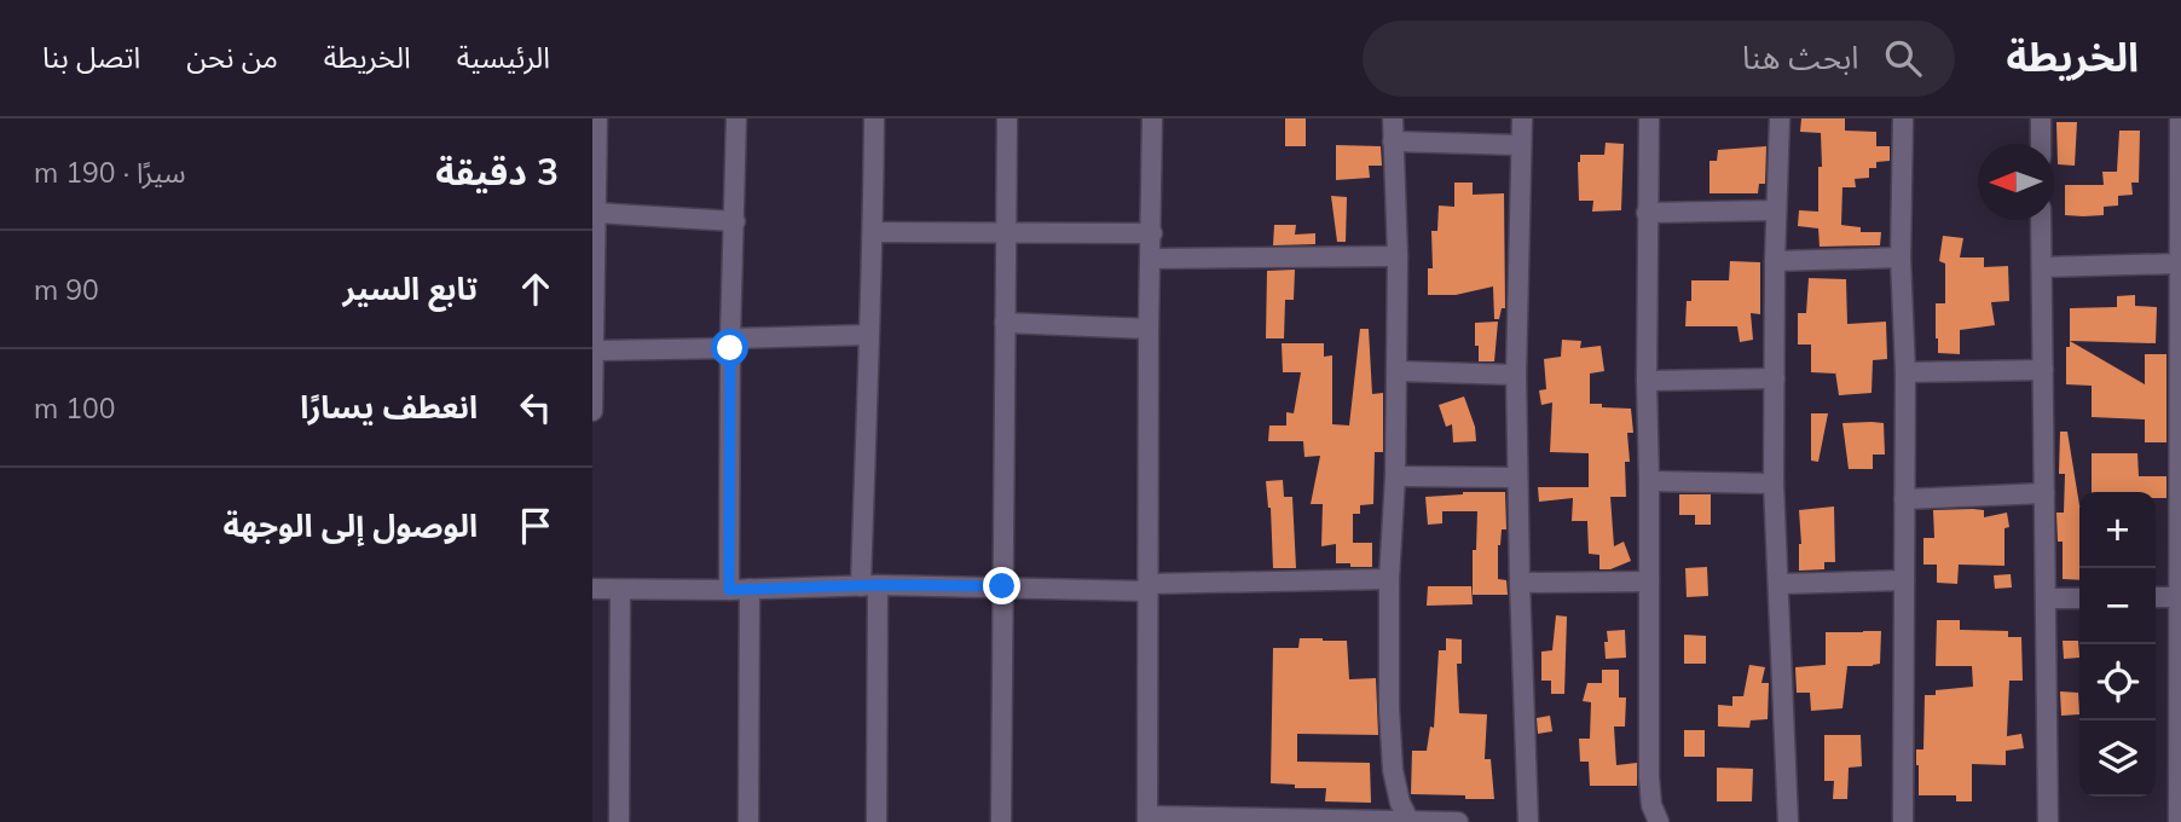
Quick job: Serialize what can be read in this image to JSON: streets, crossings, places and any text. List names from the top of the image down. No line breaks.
{"north":"left","page":{"header":"الخريطة","search":"ابحث هنا","nav":["الرئيسية","الخريطة","من نحن","اتصل بنا"],"heading":["3 دقيقة","سيرًا · 190 m"],"list":[["تابع السير","90 m"],["انعطف يسارًا","100 m"],"الوصول إلى الوجهة"],"map_buttons":["+","−"]}}
